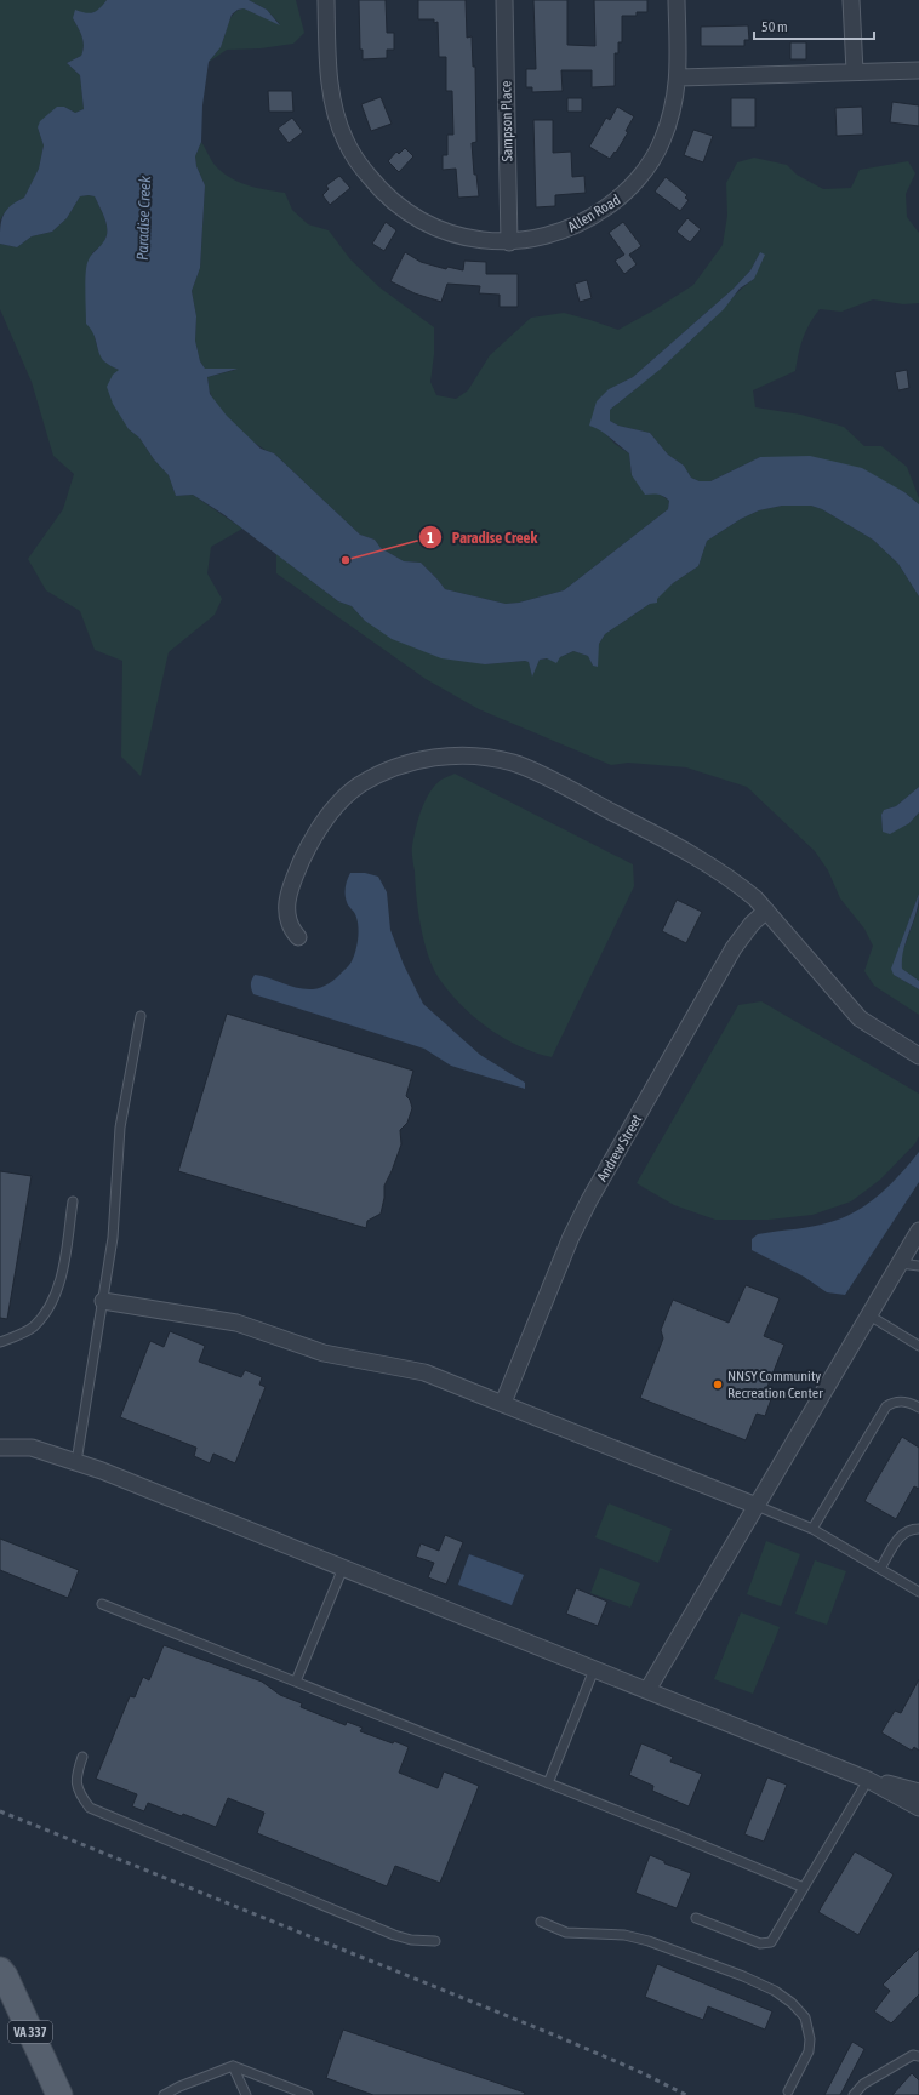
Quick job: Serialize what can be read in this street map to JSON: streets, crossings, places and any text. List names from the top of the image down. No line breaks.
{"streets":{"main road":["VA 337"],"street":["Sampson Place","Allen Road","Andrew Street"]},"crossings":[["Sampson Place","Allen Road"]],"water":["Paradise Creek"],"places":["Paradise Creek","NNSY Community Recreation Center"],"scale_bar":"50 m"}
